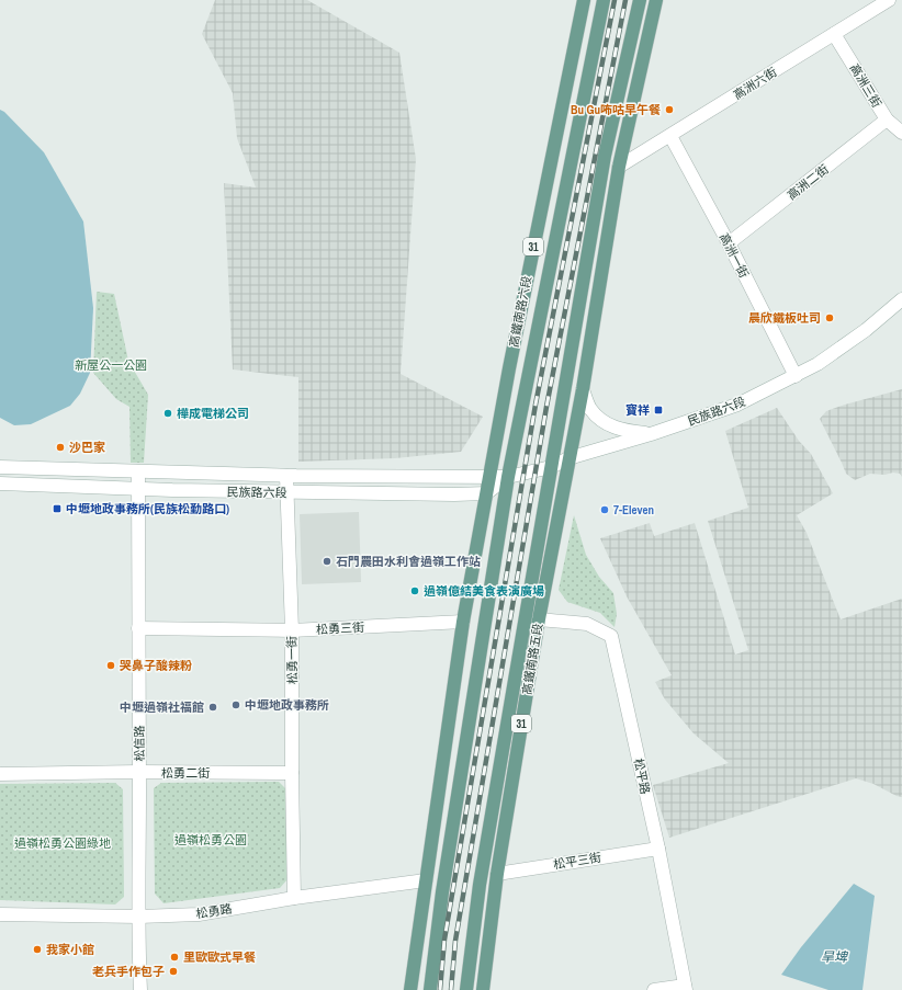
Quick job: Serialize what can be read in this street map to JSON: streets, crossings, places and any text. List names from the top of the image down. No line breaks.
{"streets":{"main road":["31","高鐵南路六段","高鐵南路五段"],"street":["高洲六街","高洲三街","高洲二街","高洲一街","民族路六段","松勇三街","松勇一街","松信路","松勇二街","松平路","松平三街","松勇路"]},"crossings":[["高洲六街","高洲三街"],["高洲六街","31"],["高洲六街","高洲一街"],["高洲三街","高洲二街"],["高洲二街","高洲一街"],["31","高鐵南路六段"],["31","民族路六段"],["31","松勇三街"],["31","高鐵南路五段"],["31","松勇路"],["高洲一街","民族路六段"],["高鐵南路六段","民族路六段"],["民族路六段","高鐵南路五段"],["民族路六段","松勇一街"],["民族路六段","松信路"],["松勇三街","松勇一街"],["松勇三街","松信路"],["高鐵南路五段","松平路"],["高鐵南路五段","松平三街"],["松勇一街","松勇二街"],["松勇一街","松勇路"],["松信路","松勇二街"],["松信路","松勇路"],["松平路","松平三街"]],"water":["旱埤"],"parks":["新屋公一公園","過嶺松勇公園","過嶺松勇公園綠地"],"places":{"other":["Bu Gu咘咕早午餐","晨欣鐵板吐司","樺成電梯公司","沙巴家","7-Eleven","石門農田水利會過嶺工作站","過嶺億結美食表演廣場","哭鼻子酸辣粉","中壢地政事務所","中壢過嶺社福館","我家小館","里歐歐式早餐","老兵手作包子"],"transit":["寶祥","中壢地政事務所(民族松勤路口)"]}}
